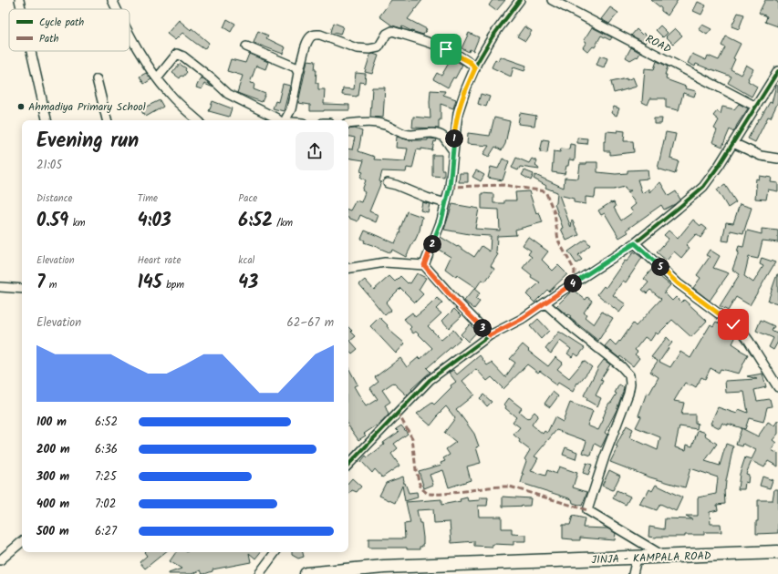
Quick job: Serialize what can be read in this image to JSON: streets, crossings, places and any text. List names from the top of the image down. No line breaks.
{"streets":{"highway":["JINJA - KAMPALA ROAD"],"street":["ROAD"]},"places":["Ahmadiya Primary School"],"legend":["Cycle path","Path"],"page":{"heading":["Evening run","21:05"],"pins":["1","2","5","4","3"],"stats":[["Distance","0.59 km"],["Time","4:03"],["Pace","6:52 /km"],["Elevation","7 m"],["Heart rate","145 bpm"],["kcal","43"]],"chart":["Elevation","62–67 m"],"list":[{"name":"100 m","note":"6:52"},{"name":"200 m","note":"6:36"},{"name":"300 m","note":"7:25"},{"name":"400 m","note":"7:02"},{"name":"500 m","note":"6:27"}]}}
